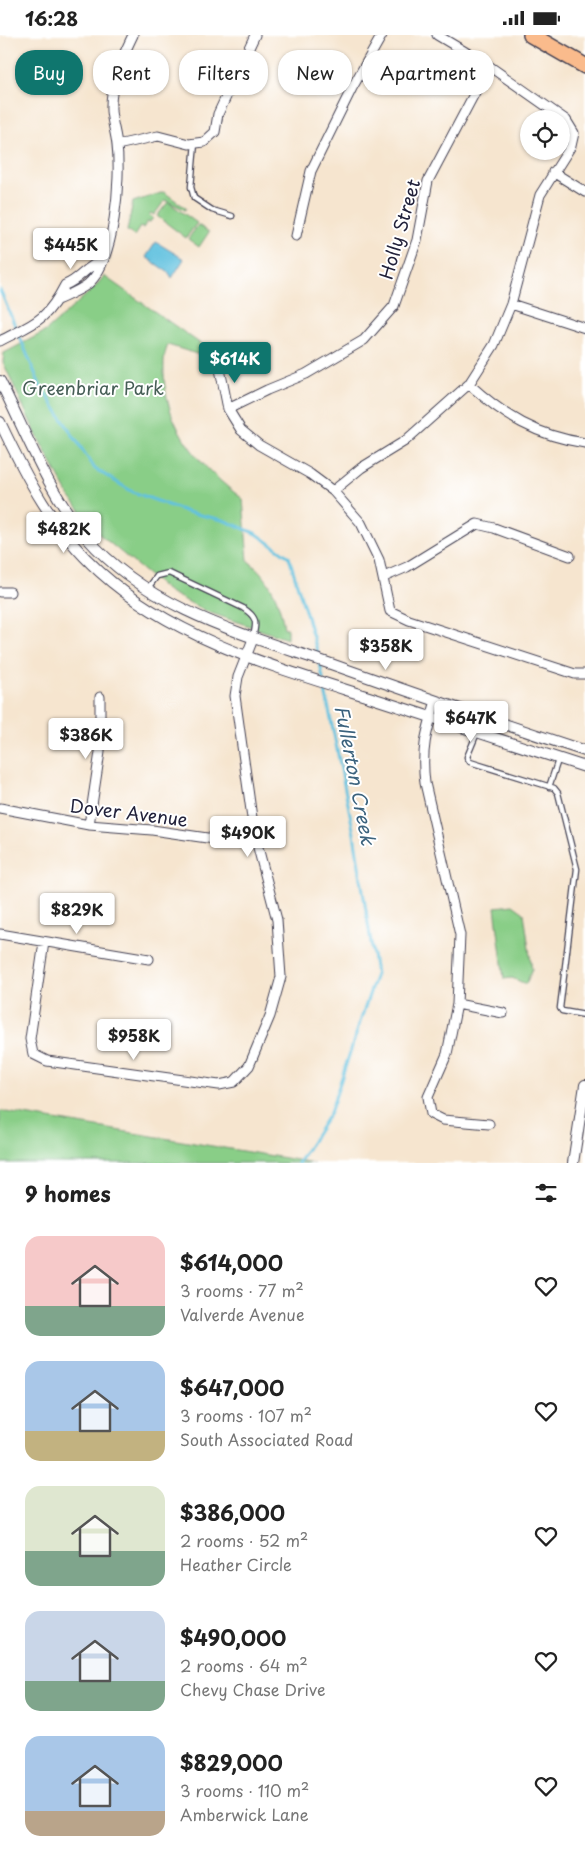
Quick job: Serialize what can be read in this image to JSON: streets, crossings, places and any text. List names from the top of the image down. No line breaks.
{"streets":{"street":["Holly Street","Dover Avenue"]},"water":["Fullerton Creek"],"parks":["Greenbriar Park"],"page":{"status":"16:28","chip":["Buy","Rent","Filters","New","Apartment"],"price":["$445K","$614K","$482K","$358K","$647K","$386K","$490K","$829K","$958K"],"heading":"9 homes","list":[{"name":"$614,000","note":"3 rooms · 77 m² · Valverde Avenue"},{"name":"$647,000","note":"3 rooms · 107 m² · South Associated Road"},{"name":"$386,000","note":"2 rooms · 52 m² · Heather Circle"},{"name":"$490,000","note":"2 rooms · 64 m² · Chevy Chase Drive"},{"name":"$829,000","note":"3 rooms · 110 m² · Amberwick Lane"}]}}
